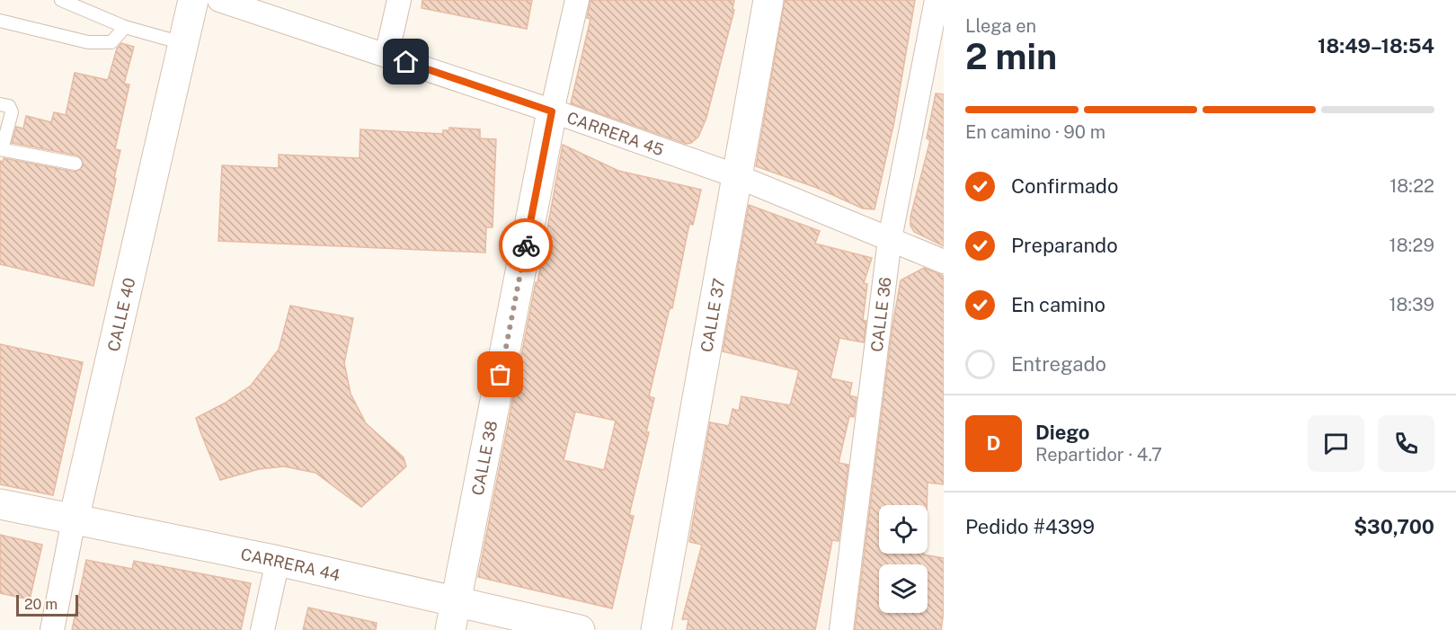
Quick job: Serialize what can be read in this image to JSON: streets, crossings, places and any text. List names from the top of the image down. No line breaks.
{"streets":{"street":["CARRERA 45","CALLE 36","CALLE 40","CALLE 37","CALLE 38","CARRERA 44"]},"crossings":[["CARRERA 45","CALLE 36"],["CARRERA 45","CALLE 37"],["CARRERA 45","CALLE 38"],["CALLE 40","CARRERA 44"],["CALLE 38","CARRERA 44"]],"scale_bar":"20 m","page":{"heading":["2 min","Llega en","18:49–18:54"],"panel":["Diego","Repartidor · 4.7","Pedido #4399","$30,700"],"bar":"En camino · 90 m","list":[["Confirmado","18:22"],["Preparando","18:29"],["En camino","18:39"],"Entregado"],"round":"D","scale":"20 m"}}
